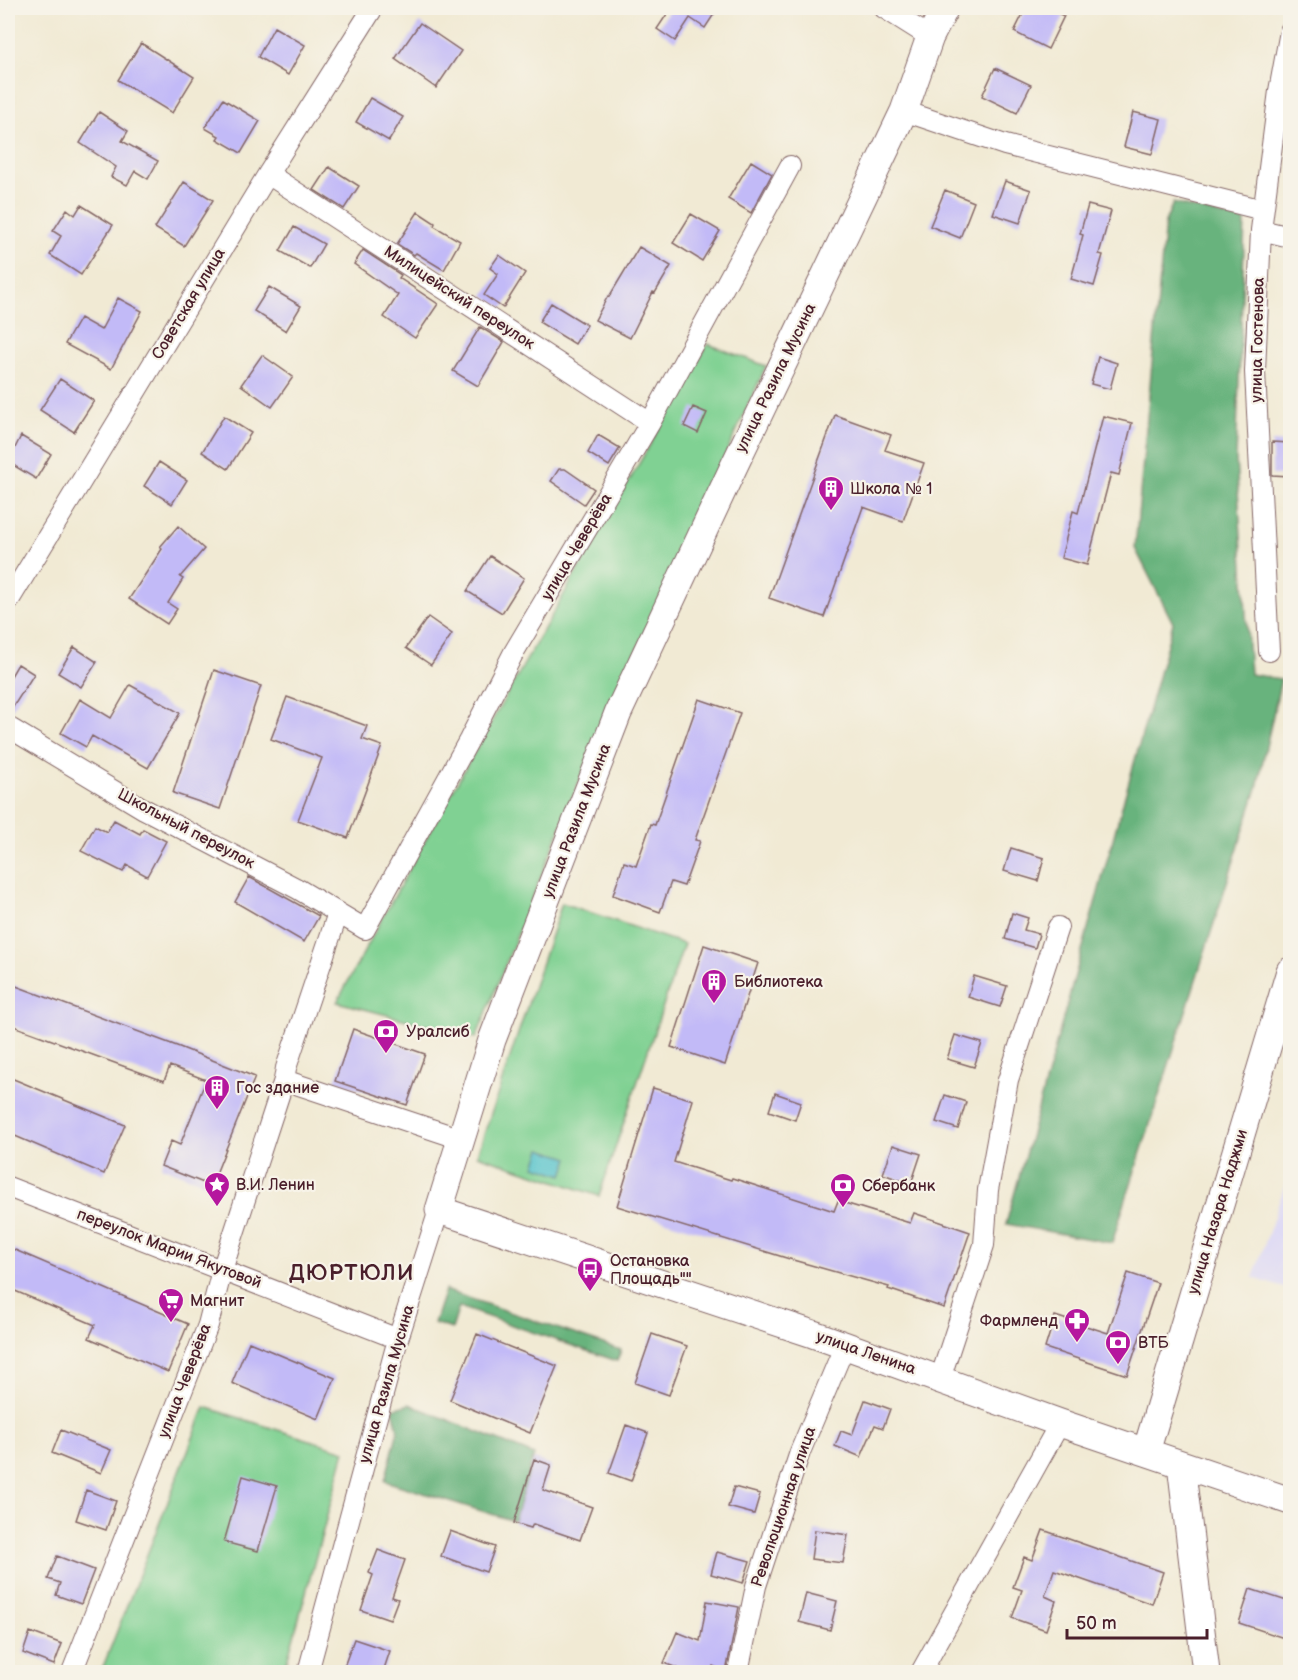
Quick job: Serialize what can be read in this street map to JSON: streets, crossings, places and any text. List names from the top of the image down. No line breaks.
{"streets":{"main road":["улица Разила Мусина","улица Назара Наджми","улица Ленина"],"street":["Милицейский переулок","Советская улица","улица Гостенова","улица Чеверёва","Школьный переулок","переулок Марии Якутовой","Революционная улица"]},"crossings":[["Милицейский переулок","Советская улица"],["Милицейский переулок","улица Чеверёва"],["улица Разила Мусина","переулок Марии Якутовой"],["улица Разила Мусина","улица Ленина"],["улица Чеверёва","Школьный переулок"],["улица Чеверёва","переулок Марии Якутовой"],["улица Назара Наджми","улица Ленина"],["улица Ленина","Революционная улица"]],"districts":["ДЮРТЮЛИ"],"places":{"building":["Школа № 1","Библиотека","Гос здание"],"bank":["Уралсиб","Сбербанк","ВТБ"],"place":["В.И. Ленин"],"bus stop":["Остановка Площадь\"\""],"supermarket":["Магнит"],"pharmacy":["Фармленд"]},"scale_bar":"50 m"}
